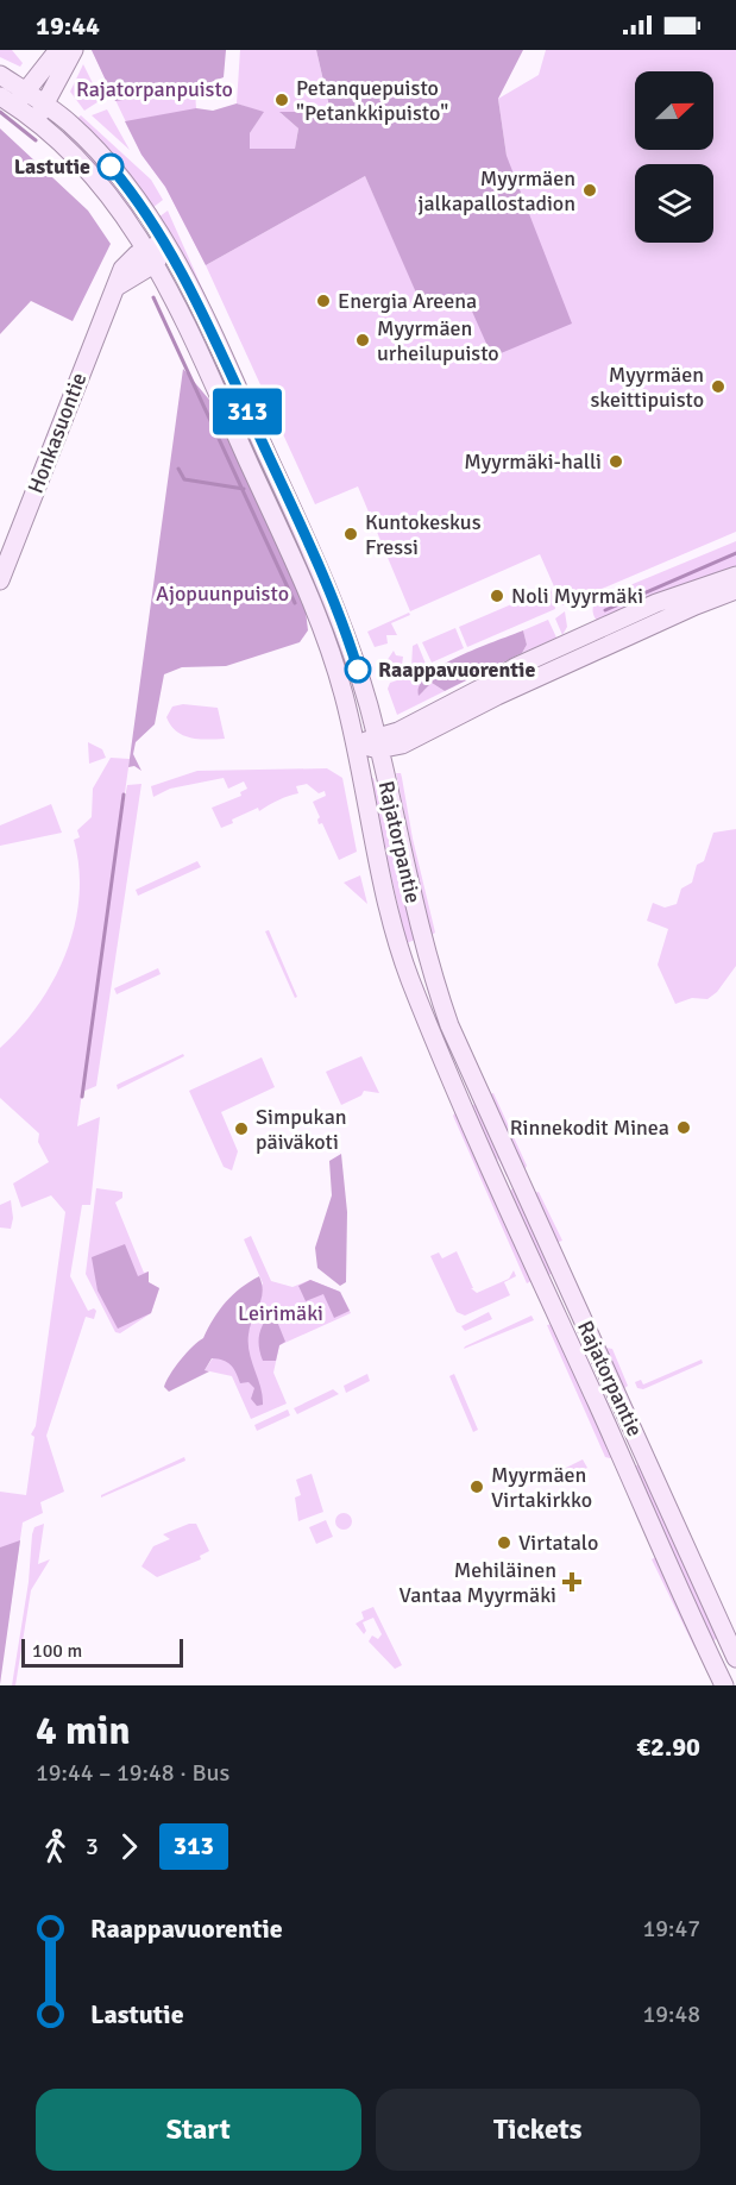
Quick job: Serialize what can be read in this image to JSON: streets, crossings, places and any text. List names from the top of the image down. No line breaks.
{"streets":{"main road":["Honkasuontie","Rajatorpantie"]},"crossings":[["Honkasuontie","Rajatorpantie"]],"parks":["Rajatorpanpuisto","Ajopuunpuisto","Leirimäki"],"places":{"other":["Petanquepuisto \"Petankkipuisto\"","Lastutie","Myyrmäen jalkapallostadion","Energia Areena","Myyrmäen urheilupuisto","Myyrmäen skeittipuisto","Myyrmäki-halli","Kuntokeskus Fressi","Noli Myyrmäki","Raappavuorentie","Rinnekodit Minea","Simpukan päiväkoti","Myyrmäen Virtakirkko","Virtatalo"],"health":["Mehiläinen Vantaa Myyrmäki"]},"lines":["bus line 313"],"scale_bar":"100 m","north":"right","page":{"status":"19:44","on_map":"313","scale":"100 m","heading":["4 min","19:44 – 19:48 · Bus","€2.90"],"legs":["3","313"],"list":[{"name":"Raappavuorentie","value":"19:47"},{"name":"Lastutie","value":"19:48"}],"buttons":["Start","Tickets"]}}
